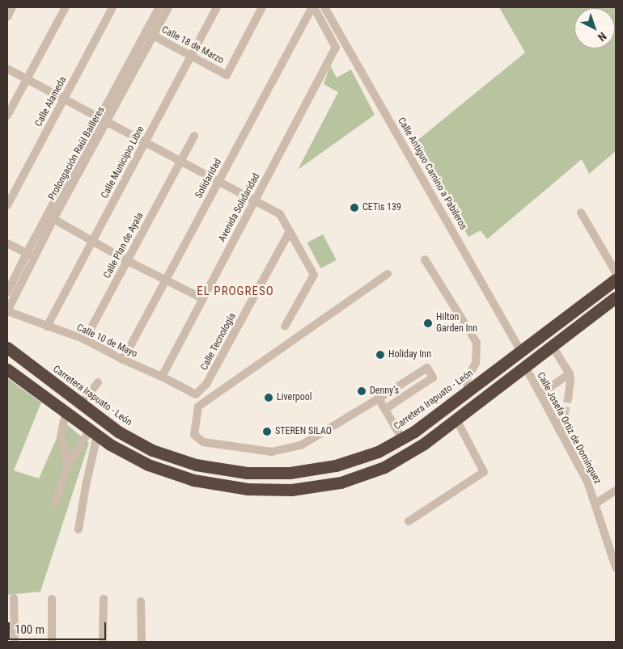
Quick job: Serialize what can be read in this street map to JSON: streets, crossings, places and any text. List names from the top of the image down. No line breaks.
{"streets":{"highway":["Carretera Irapuato - León"],"street":["Calle 18 de Marzo","Calle Alameda","Prolongación Raúl Bailleres","Calle Municipio Libre","Calle Antiguo Camino a Pabileros","Solidaridad","Avenida Solidaridad","Calle Plan de Ayala","Calle 10 de Mayo","Calle Tecnología","Calle Josefa Ortiz de Domínguez"]},"crossings":[["Calle 18 de Marzo","Prolongación Raúl Bailleres"],["Calle 18 de Marzo","Calle Municipio Libre"],["Prolongación Raúl Bailleres","Calle 10 de Mayo"],["Calle Municipio Libre","Calle 10 de Mayo"],["Calle Antiguo Camino a Pabileros","Carretera Irapuato - León"],["Solidaridad","Avenida Solidaridad"],["Solidaridad","Calle 10 de Mayo"],["Avenida Solidaridad","Calle 10 de Mayo"],["Calle Plan de Ayala","Calle 10 de Mayo"],["Calle 10 de Mayo","Calle Tecnología"]],"districts":["EL PROGRESO"],"places":["CETis 139","Hilton Garden Inn","Holiday Inn","Denny's","Liverpool","STEREN SILAO"],"scale_bar":"100 m","north":"bottom right"}
